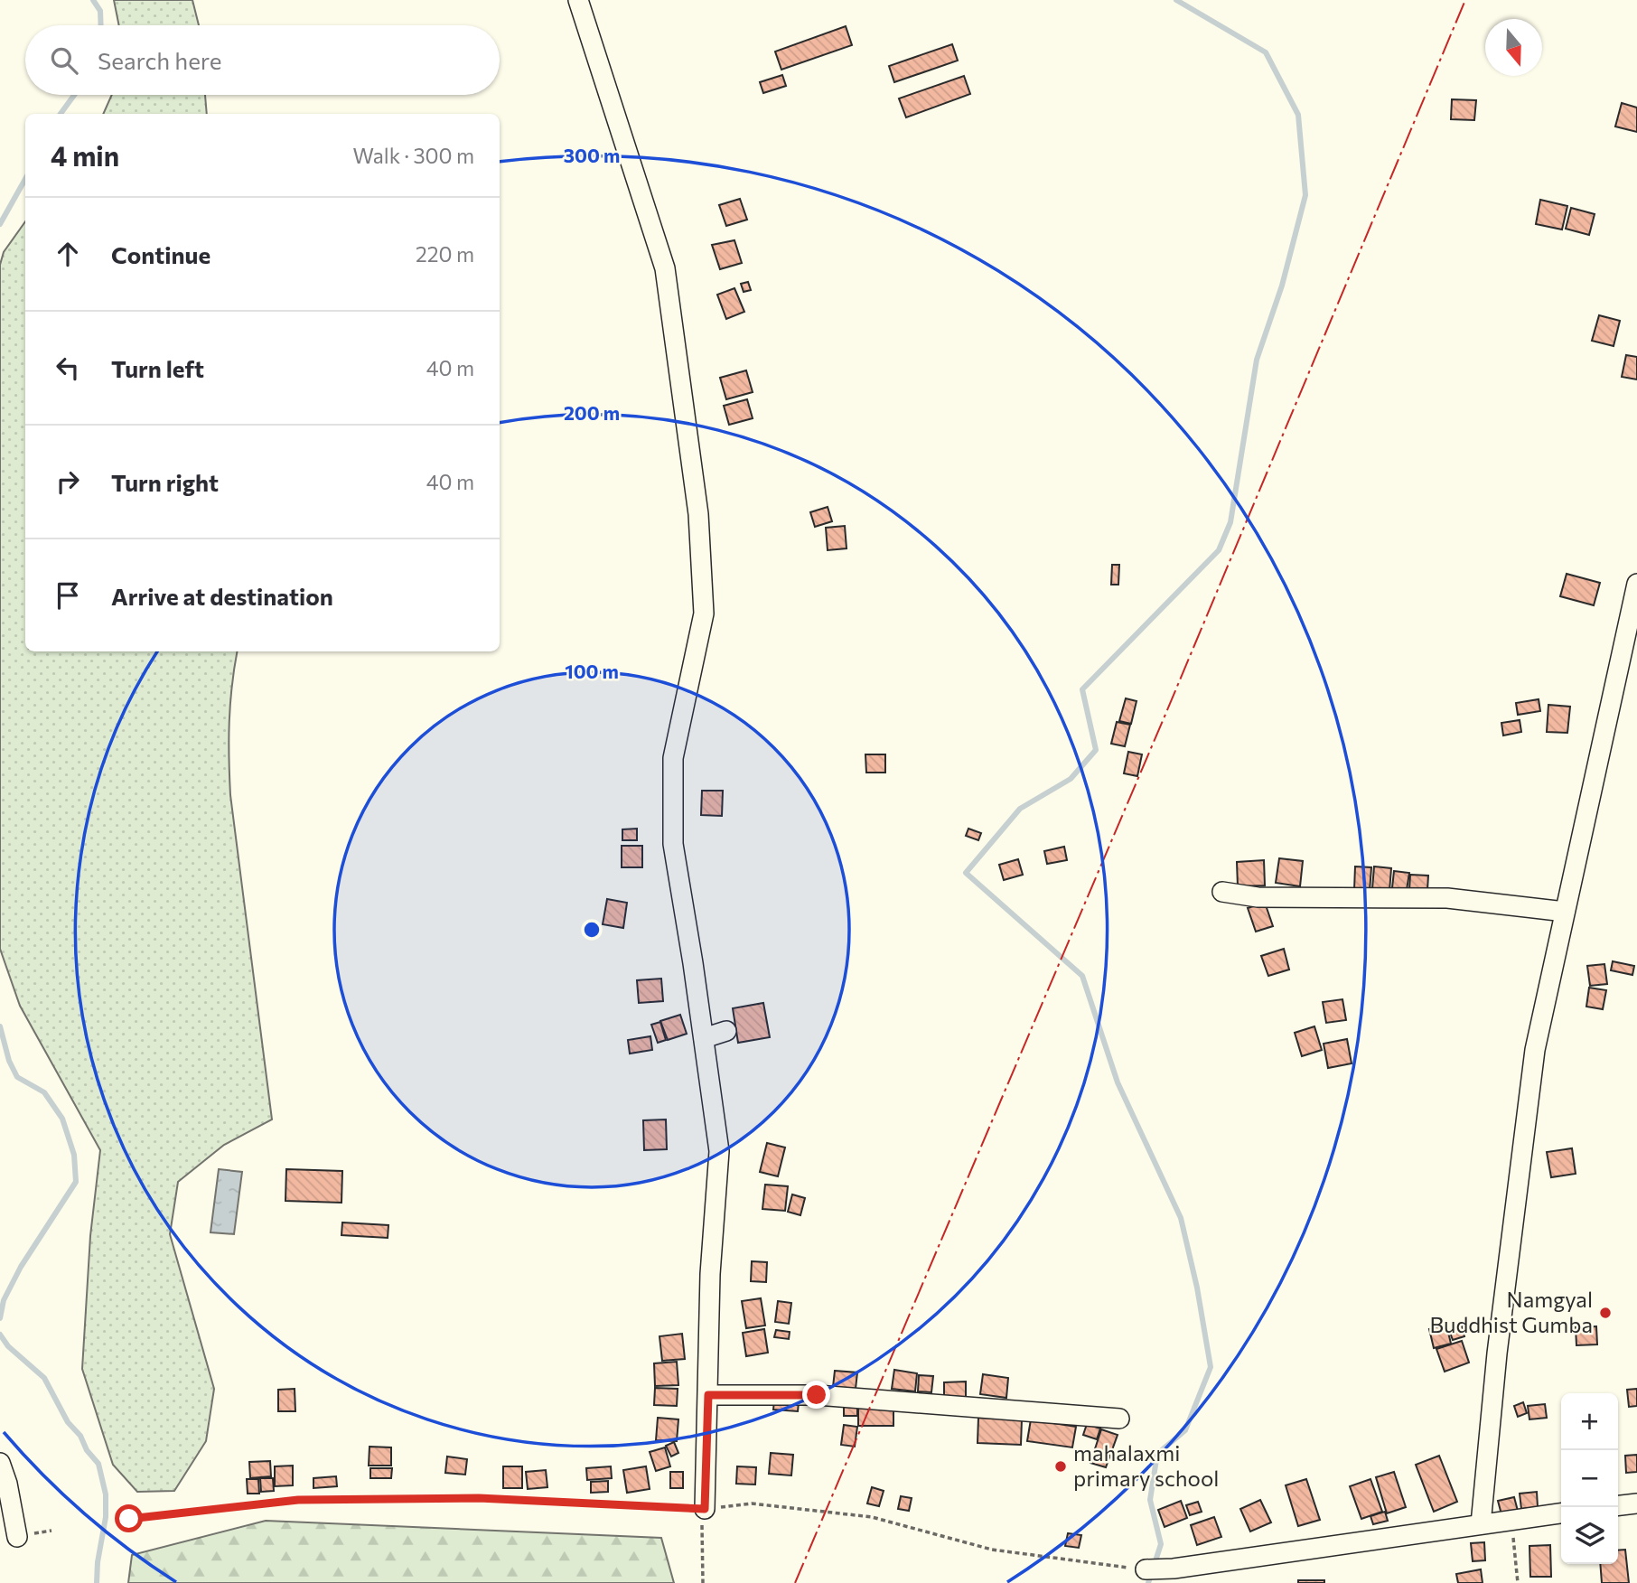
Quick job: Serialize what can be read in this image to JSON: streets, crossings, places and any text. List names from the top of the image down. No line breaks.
{"places":["Namgyal Buddhist Gumba","mahalaxmi primary school"],"north":"bottom","page":{"search":"Search here","heading":["4 min","Walk · 300 m"],"list":[["Continue","220 m"],["Turn left","40 m"],["Turn right","40 m"],"Arrive at destination"],"map_buttons":["+","−"]},"rings":["300 m","200 m","100 m"]}
